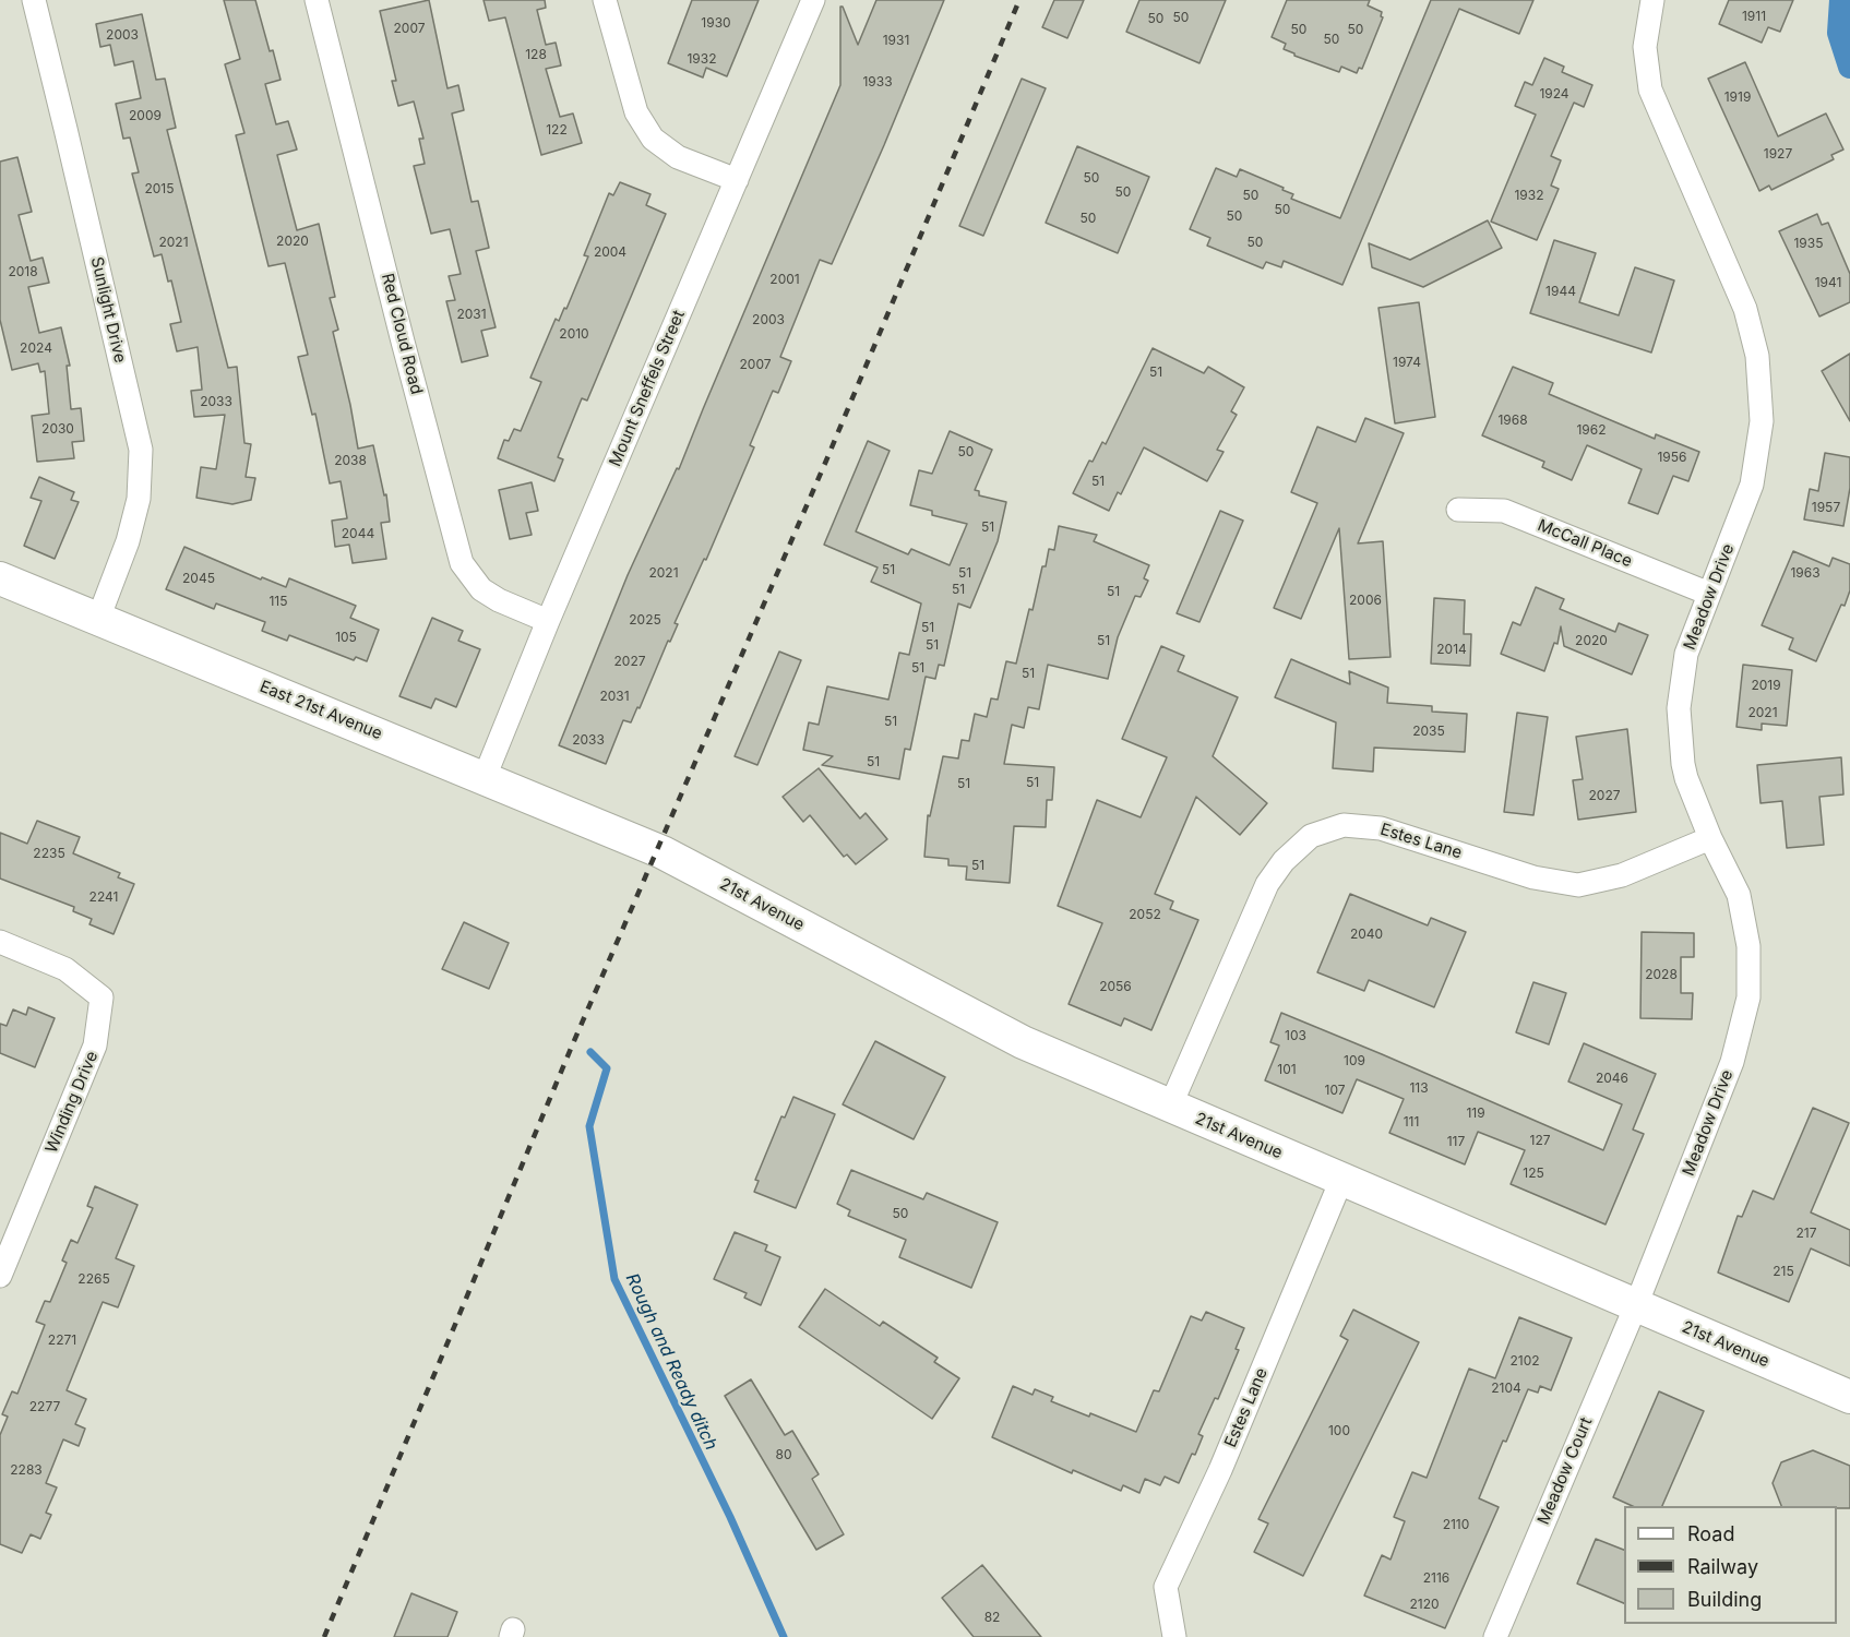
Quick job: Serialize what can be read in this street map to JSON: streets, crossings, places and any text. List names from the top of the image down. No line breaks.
{"streets":{"street":["Sunlight Drive","Red Cloud Road","Mount Sneffels Street","McCall Place","Meadow Drive","East 21st Avenue","Estes Lane","21st Avenue","Winding Drive","Meadow Court"]},"crossings":[["Sunlight Drive","East 21st Avenue"],["Red Cloud Road","Mount Sneffels Street"],["Mount Sneffels Street","East 21st Avenue"],["McCall Place","Meadow Drive"],["Meadow Drive","Estes Lane"],["Meadow Drive","21st Avenue"],["Meadow Drive","Meadow Court"],["East 21st Avenue","21st Avenue"],["Estes Lane","21st Avenue"],["21st Avenue","Meadow Court"]],"water":["Rough and Ready ditch"],"house_numbers":["1911","50","50","1930","2007","50","50","2003","50","1931","128","1932","1933","1924","1919","2009","122","1927","50","2015","50","50","1932","50","50","50","2020","2021","50","1935","2004","2018","2001","1941","1944","2031","2003","2010","2024","1974","2007","51","2033","1968","2030","1962","50","1956","2038","51","1957","51","2044","51","2021","51","1963","2045","51","51","2006","115","2025","51","105","51","2020","51","2014","2027","51","51","2019","2031","2021","51","2035","2033","51","51","51","2027","2235","51","2241","2052","2040","2028","2056","103","109","101","2046","113","107","119","111","127","117","125","50","217","215","2265","2271","2102","2104","2277","100","80","2283","2110","2116","2120","82"],"legend":["Road","Railway","Building"]}
